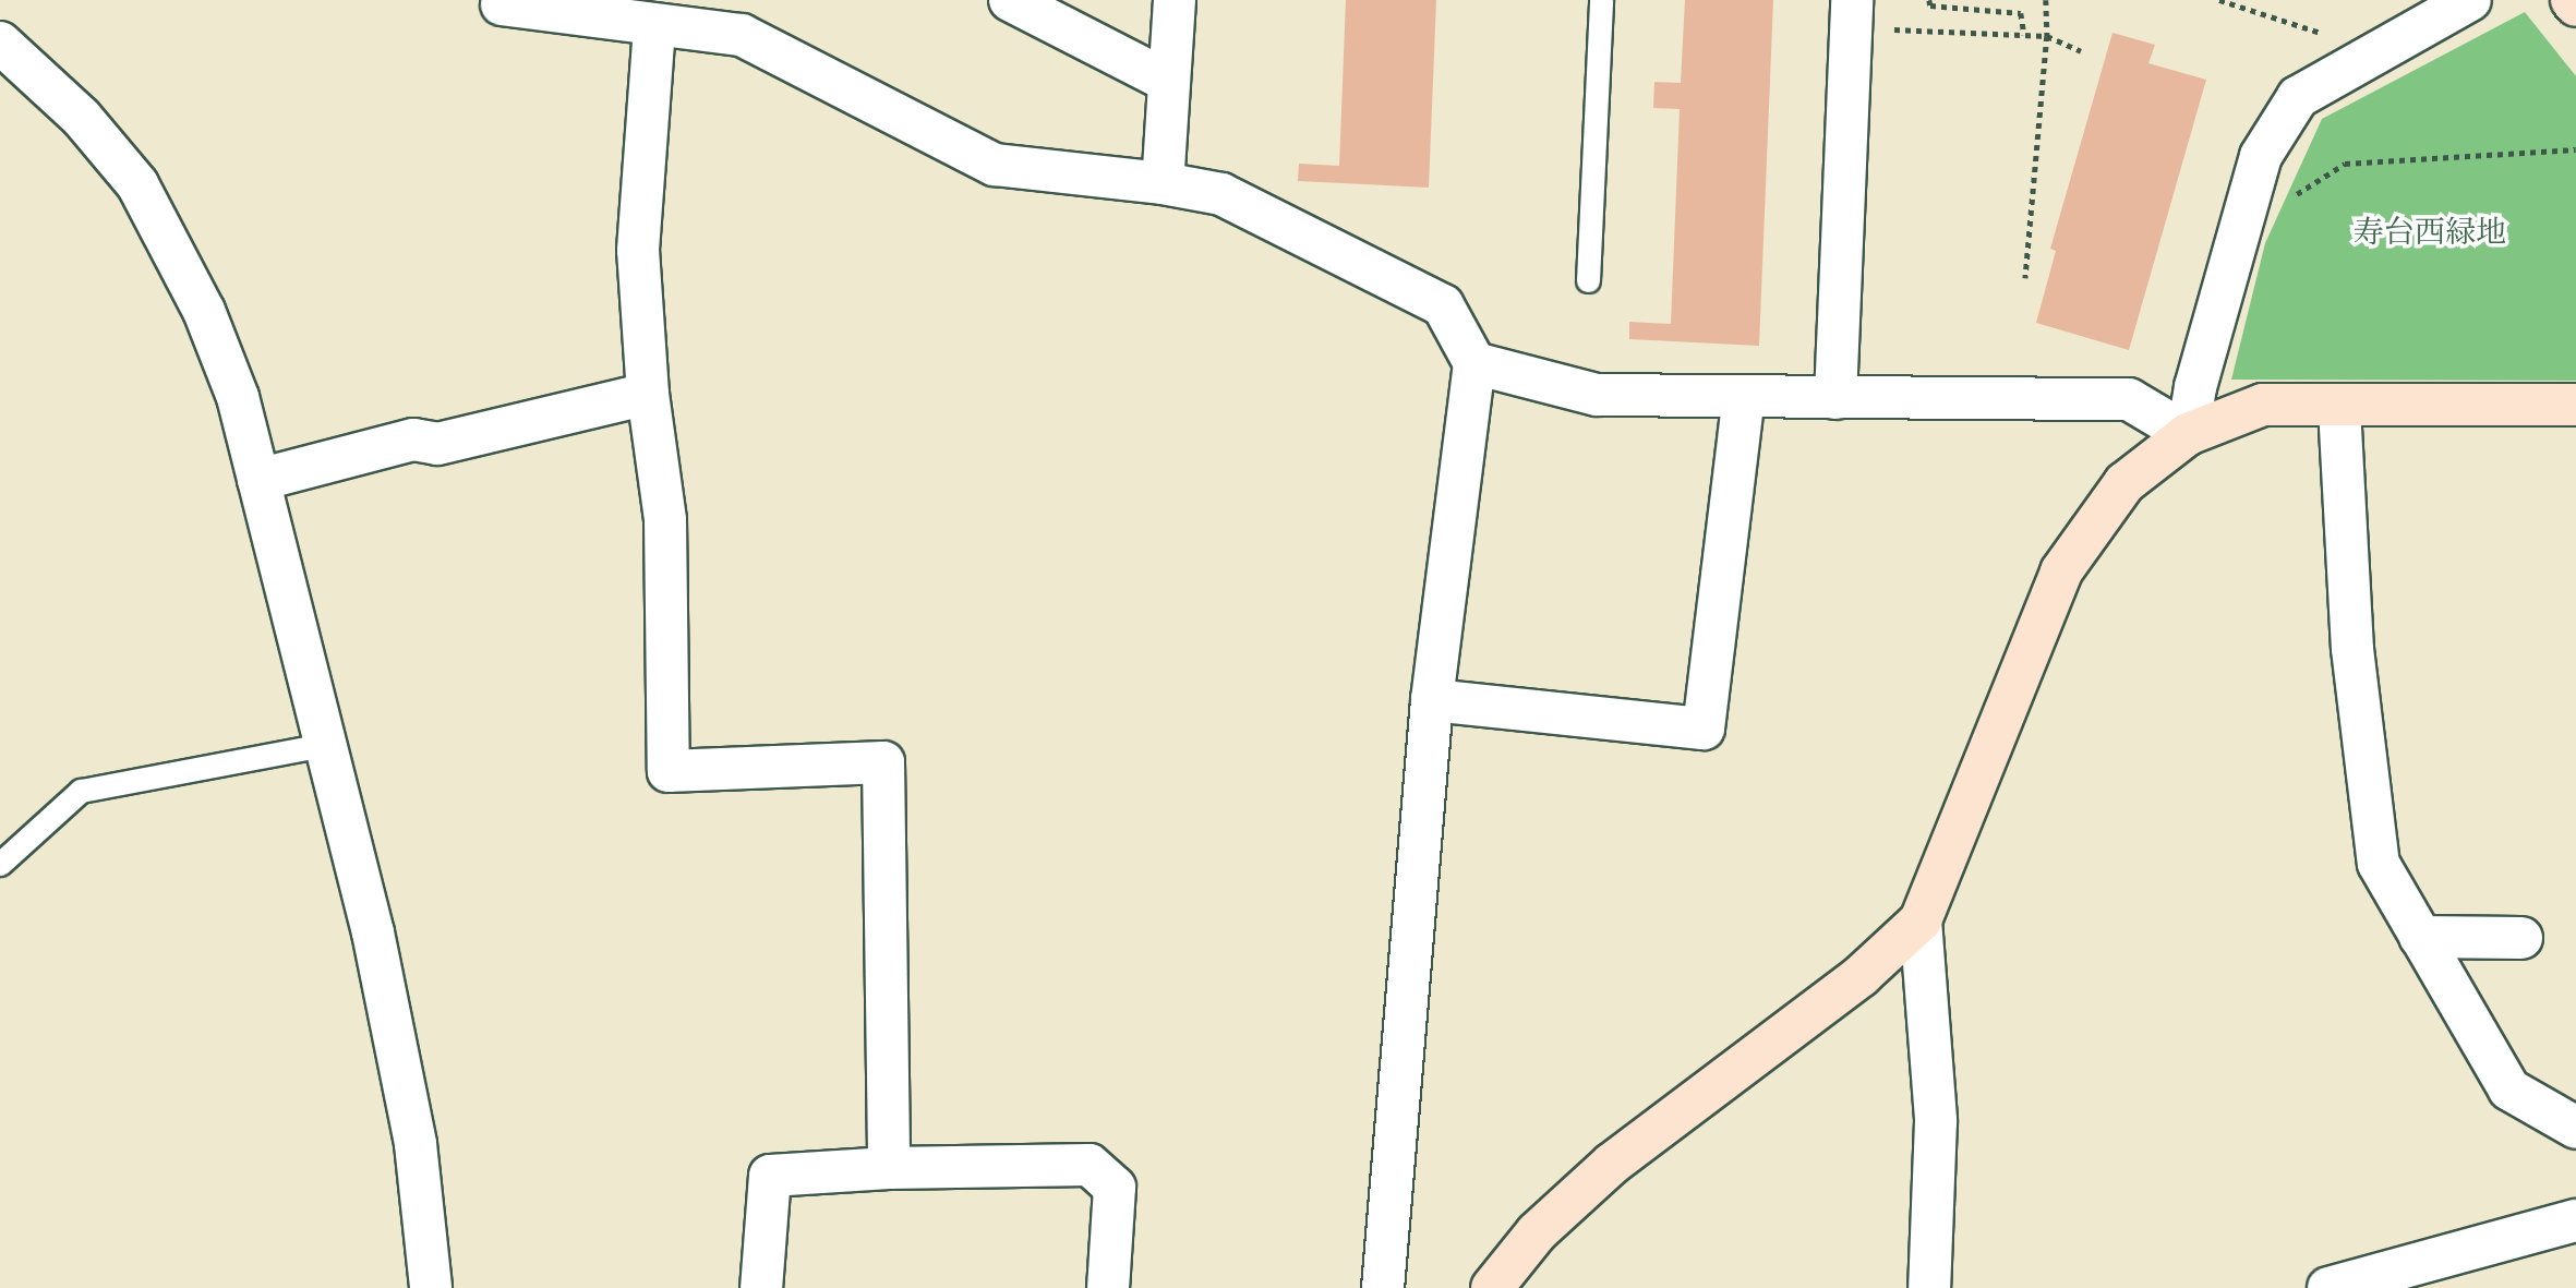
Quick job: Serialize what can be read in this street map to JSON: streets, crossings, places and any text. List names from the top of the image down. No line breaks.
{"parks":["寿台西緑地"]}
